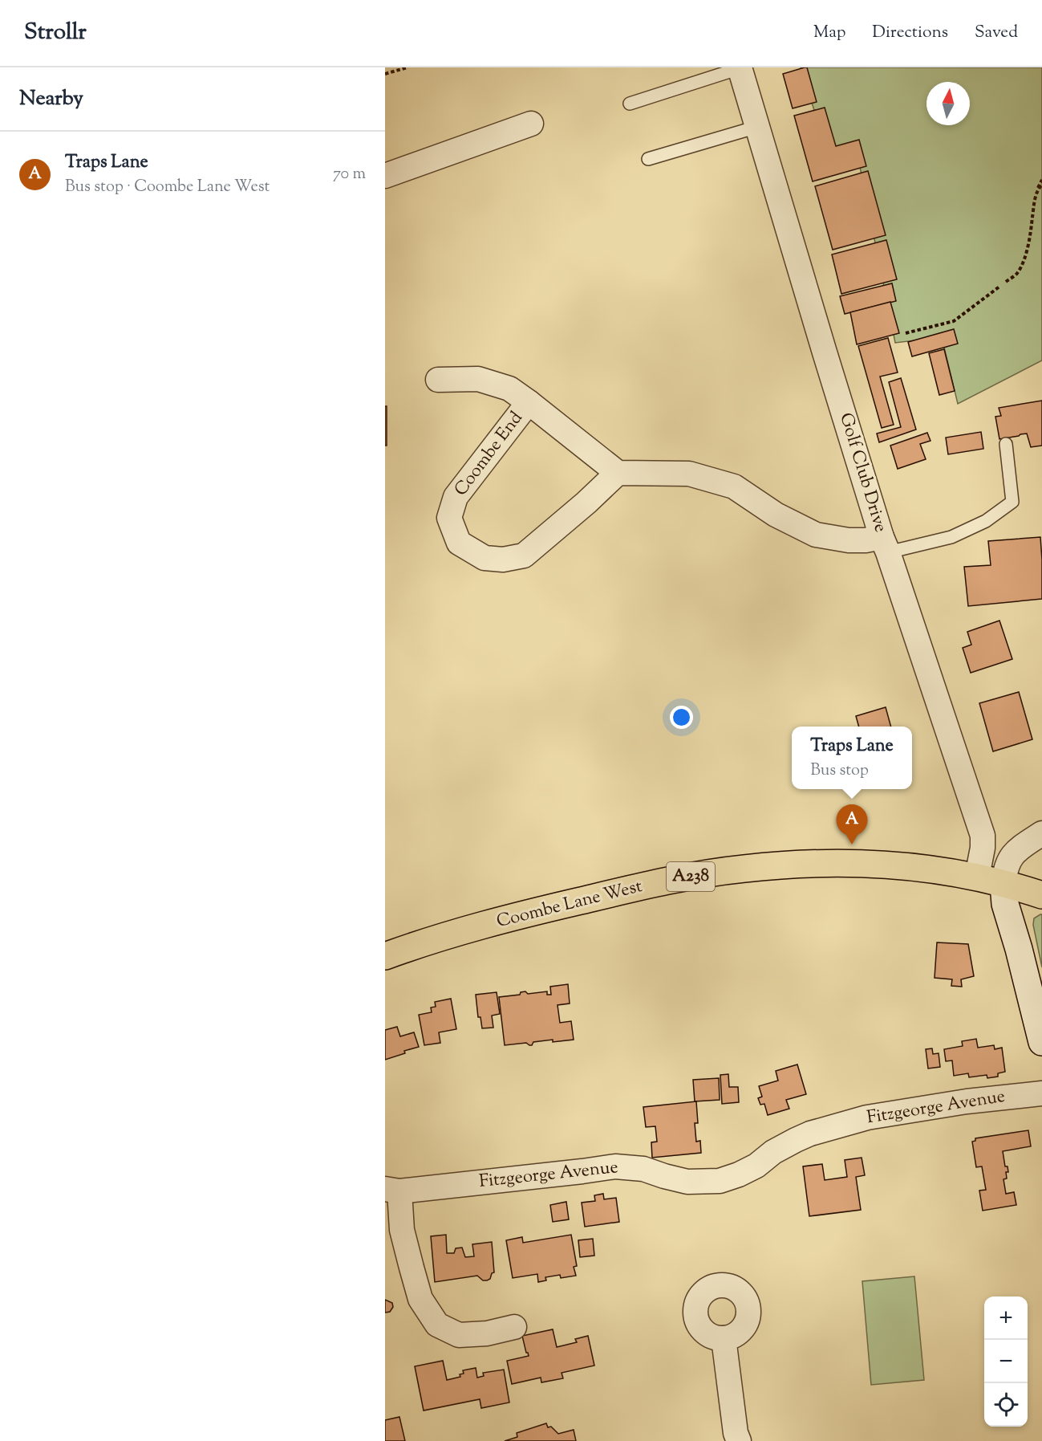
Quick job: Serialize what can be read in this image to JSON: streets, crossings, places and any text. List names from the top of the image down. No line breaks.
{"streets":{"main road":["A238","Coombe Lane West"],"street":["Coombe End","Golf Club Drive","Fitzgeorge Avenue"]},"crossings":[["Golf Club Drive","Coombe Lane West"]],"north":"top","page":{"header":"Strollr","nav":["Map","Directions","Saved"],"heading":"Nearby","list":[{"mark":"A","name":"Traps Lane","note":"Bus stop · Coombe Lane West","value":"70 m"}],"popup":["Traps Lane","Bus stop"],"pins":"A","map_buttons":["+","−"]}}
